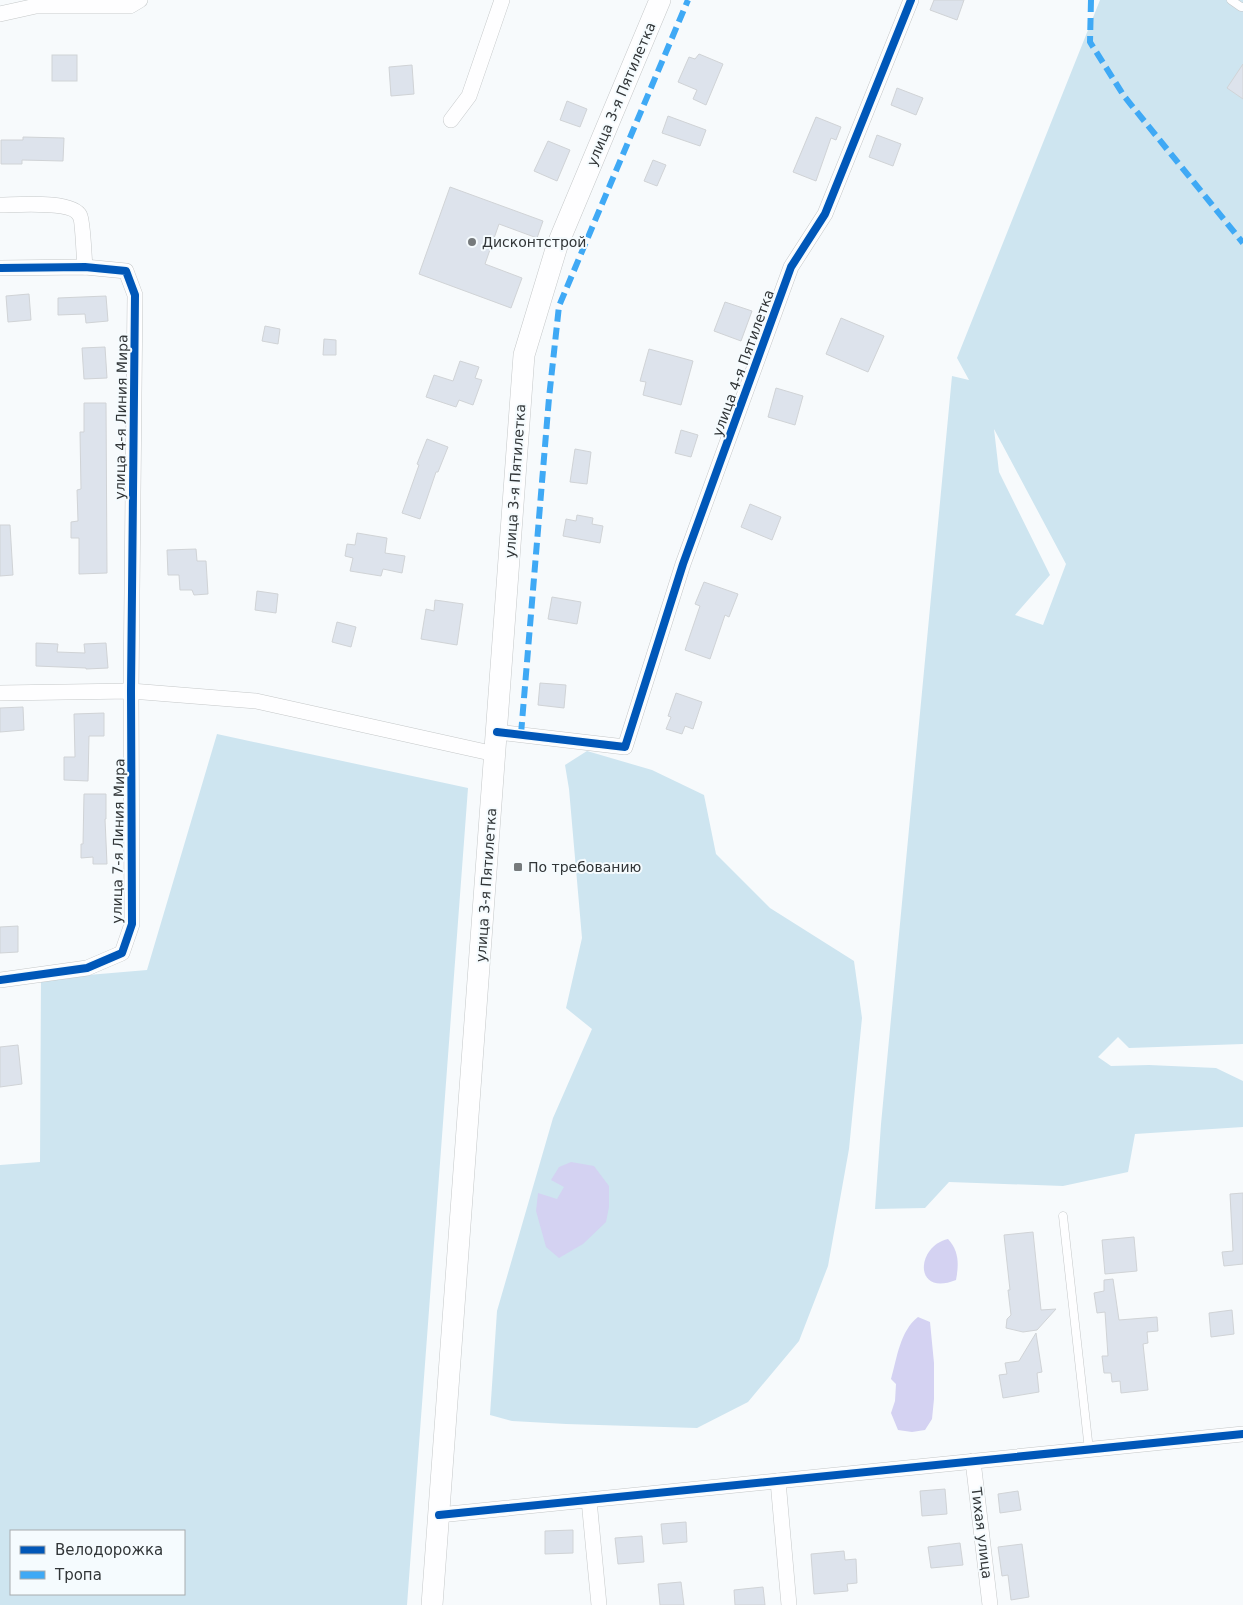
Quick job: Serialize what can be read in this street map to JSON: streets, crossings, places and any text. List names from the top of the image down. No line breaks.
{"streets":{"main road":["улица 3-я Пятилетка"],"street":["улица 4-я Пятилетка","улица 4-я Линия Мира","улица 7-я Линия Мира","Тихая улица"]},"crossings":[["улица 3-я Пятилетка","улица 4-я Пятилетка"],["улица 4-я Линия Мира","улица 7-я Линия Мира"]],"places":{"other":["Дисконтстрой"],"transit":["По требованию"]},"legend":["Велодорожка","Тропа"]}
